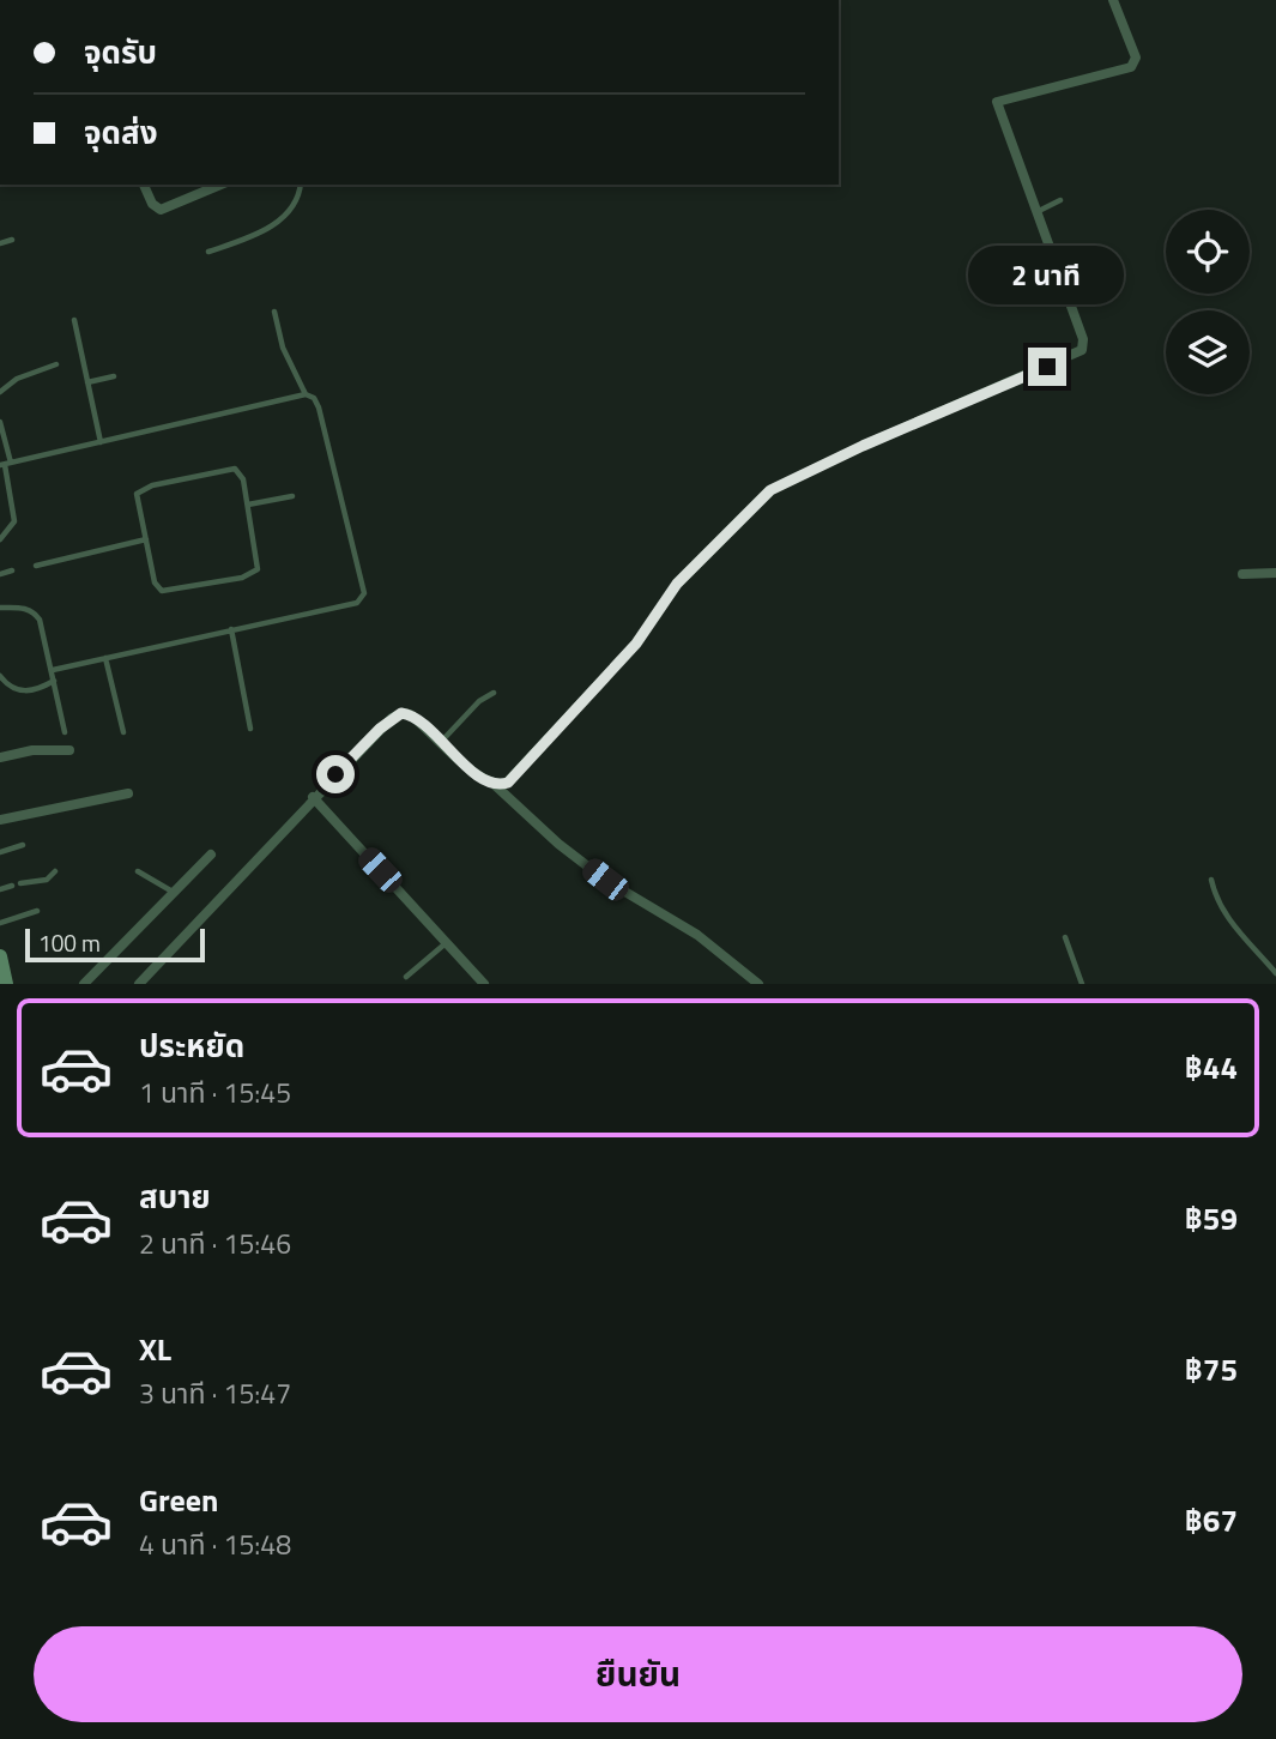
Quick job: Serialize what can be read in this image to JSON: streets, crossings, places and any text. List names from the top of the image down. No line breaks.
{"scale_bar":"100 m","page":{"banner":["จุดรับ","จุดส่ง"],"bubble":"2 นาที","scale":"100 m","list":[{"name":"ประหยัด","note":"1 นาที · 15:45","value":"฿44"},{"name":"สบาย","note":"2 นาที · 15:46","value":"฿59"},{"name":"XL","note":"3 นาที · 15:47","value":"฿75"},{"name":"Green","note":"4 นาที · 15:48","value":"฿67"}],"buttons":"ยืนยัน"}}
